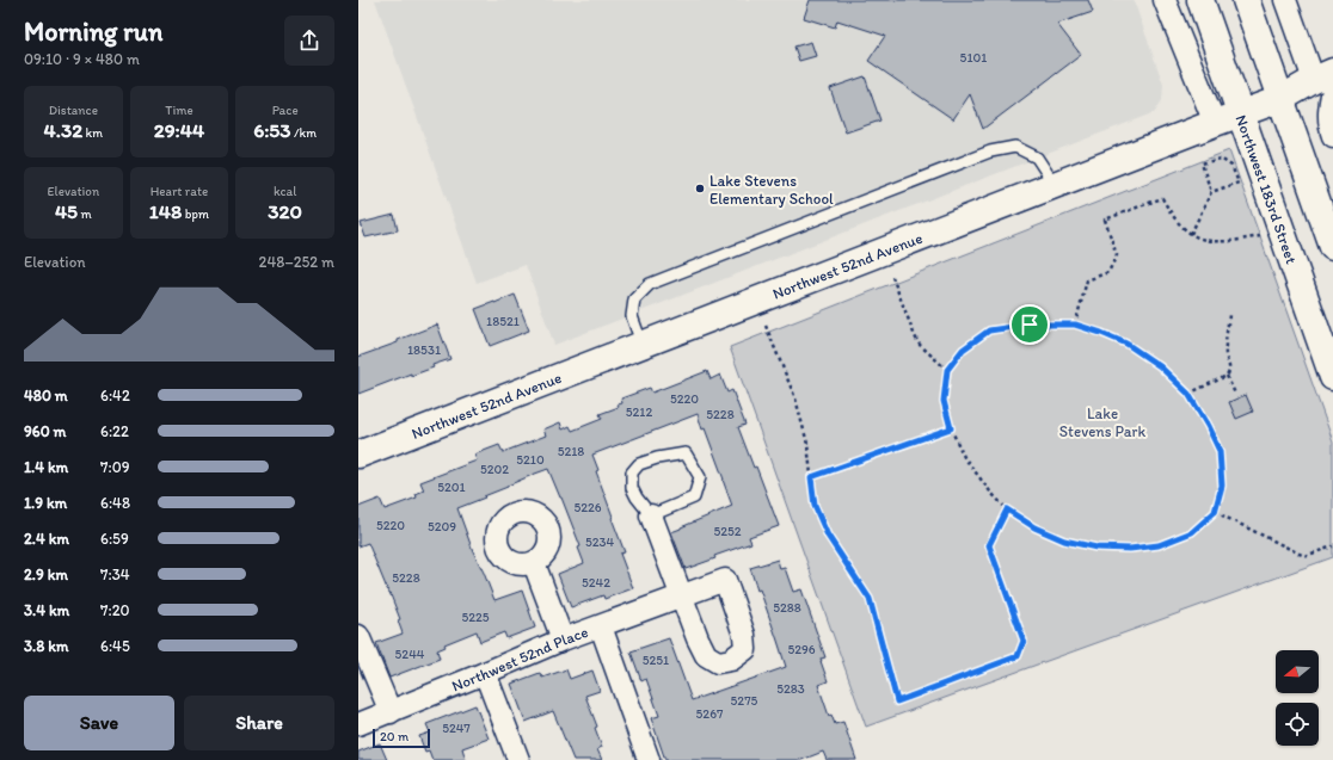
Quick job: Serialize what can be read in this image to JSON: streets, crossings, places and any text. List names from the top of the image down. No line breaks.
{"streets":{"street":["Northwest 183rd Street","Northwest 52nd Avenue","Northwest 52nd Place"]},"crossings":[["Northwest 183rd Street","Northwest 52nd Avenue"]],"parks":["Lake Stevens Park"],"places":["Lake Stevens Elementary School"],"house_numbers":["5101","18521","18531","5220","5212","5228","5218","5210","5202","5201","5226","5220","5209","5252","5234","5228","5242","5288","5225","5296","5244","5251","5283","5275","5267","5247"],"scale_bar":"20 m","north":"left","page":{"heading":["Morning run","09:10 · 9 × 480 m"],"stats":[["Distance","4.32 km"],["Time","29:44"],["Pace","6:53 /km"],["Elevation","45 m"],["Heart rate","148 bpm"],["kcal","320"]],"chart":["Elevation","248–252 m"],"list":[{"name":"480 m","note":"6:42"},{"name":"960 m","note":"6:22"},{"name":"1.4 km","note":"7:09"},{"name":"1.9 km","note":"6:48"},{"name":"2.4 km","note":"6:59"},{"name":"2.9 km","note":"7:34"},{"name":"3.4 km","note":"7:20"},{"name":"3.8 km","note":"6:45"}],"buttons":["Save","Share"],"scale":"20 m"}}
